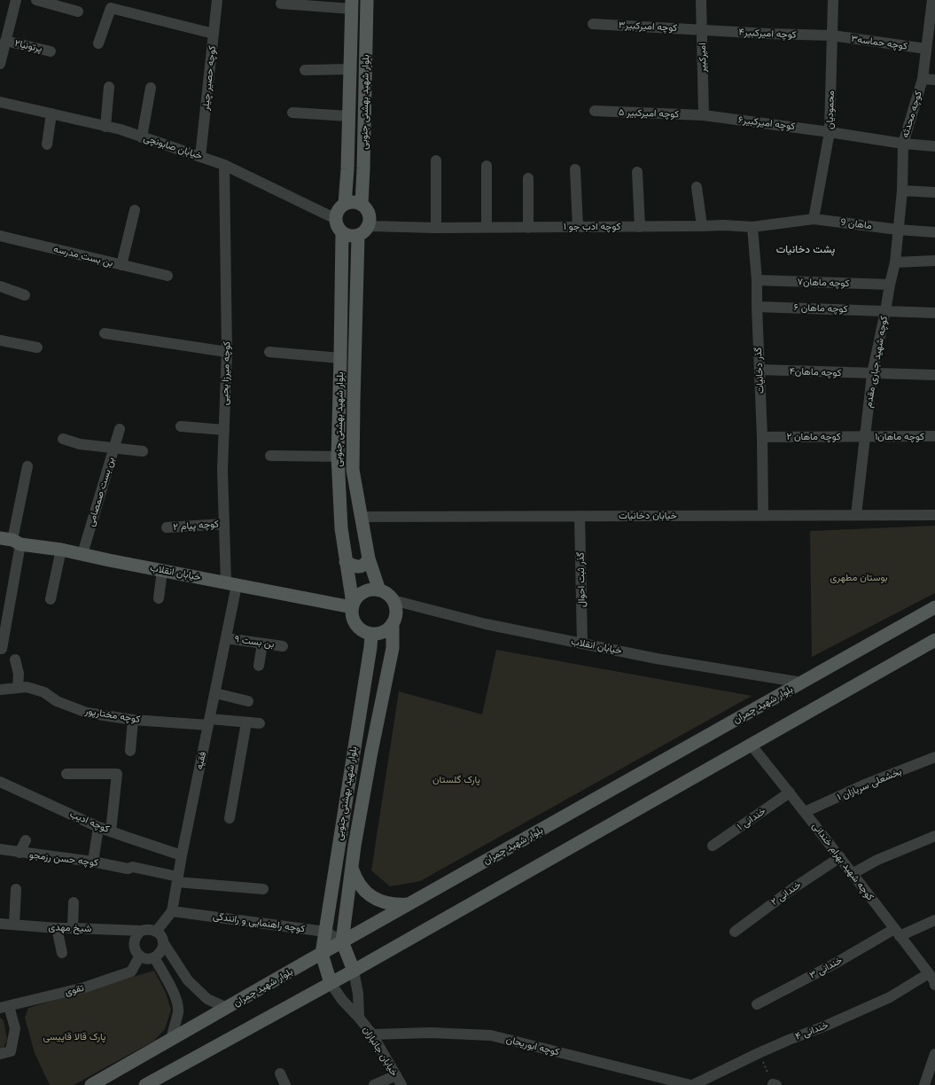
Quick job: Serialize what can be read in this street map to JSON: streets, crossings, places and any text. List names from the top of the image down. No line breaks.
{"streets":{"main road":["بلوار شهید بهشتی جنوبی","خیابان انقلاب","بلوار شهید چمران"],"street":["کوچه امیرکبیر۳","کوچه امیرکبیر۴","کوچه حماسه۳","پرتونیا۲","امیرکبیر","کوچه حصیر چیلر","محمودیان","کوچه امیرکبیر ۵","کوچه محدثه","کوچه امیرکبیر۶","خیابان صابونچی","ماهان 9","کوچه ادب جو ۱","بن بست مدرسه","کوچه ماهان۷","کوچه ماهان ۶","کوچه شهید جباری مقدم","گذر دخانیات","کوچه ماهان۴","کوچه میرزا یحیی","کوچه ماهان ۲","کوچه ماهان۱","بن بست صمصامی","خیابان دخانیات","کوچه پیام ۲","گذر ثبت احوال","بن بست ۹","کوچه مختارپور","فقیه","بخشعلی سربازان ۱","خندانی ۱","کوچه ادیب","کوچه حسن رزمجو","کوچه شهید بهرام خندانی","خندانی ۲","کوچه راهنمایی و رانندگی","شیخ مهدی","خندانی ۳","تقوی","خندانی ۴","کوچه ابوریحان","خیابان جانبازان"]},"crossings":[["کوچه امیرکبیر۳","کوچه امیرکبیر۴"],["کوچه امیرکبیر۳","امیرکبیر"],["کوچه امیرکبیر۴","کوچه حماسه۳"],["کوچه امیرکبیر۴","امیرکبیر"],["کوچه امیرکبیر۴","محمودیان"],["کوچه حماسه۳","محمودیان"],["کوچه حماسه۳","کوچه محدثه"],["امیرکبیر","کوچه امیرکبیر ۵"],["امیرکبیر","کوچه امیرکبیر۶"],["کوچه حصیر چیلر","خیابان صابونچی"],["بلوار شهید بهشتی جنوبی","خیابان صابونچی"],["بلوار شهید بهشتی جنوبی","کوچه ادب جو ۱"],["بلوار شهید بهشتی جنوبی","خیابان دخانیات"],["بلوار شهید بهشتی جنوبی","خیابان انقلاب"],["بلوار شهید بهشتی جنوبی","بلوار شهید چمران"],["بلوار شهید بهشتی جنوبی","کوچه راهنمایی و رانندگی"],["محمودیان","کوچه امیرکبیر۶"],["محمودیان","ماهان 9"],["محمودیان","کوچه ادب جو ۱"],["کوچه امیرکبیر ۵","کوچه امیرکبیر۶"],["کوچه محدثه","کوچه امیرکبیر۶"],["کوچه محدثه","ماهان 9"],["کوچه محدثه","کوچه شهید جباری مقدم"],["خیابان صابونچی","کوچه ادب جو ۱"],["خیابان صابونچی","کوچه میرزا یحیی"],["ماهان 9","کوچه ادب جو ۱"],["ماهان 9","کوچه شهید جباری مقدم"],["کوچه ادب جو ۱","گذر دخانیات"],["کوچه ماهان۷","کوچه شهید جباری مقدم"],["کوچه ماهان۷","گذر دخانیات"],["کوچه ماهان ۶","کوچه شهید جباری مقدم"],["کوچه ماهان ۶","گذر دخانیات"],["کوچه شهید جباری مقدم","کوچه ماهان۴"],["کوچه شهید جباری مقدم","کوچه ماهان ۲"],["کوچه شهید جباری مقدم","کوچه ماهان۱"],["کوچه شهید جباری مقدم","خیابان دخانیات"],["گذر دخانیات","کوچه ماهان۴"],["گذر دخانیات","کوچه ماهان ۲"],["گذر دخانیات","خیابان دخانیات"],["کوچه میرزا یحیی","کوچه پیام ۲"],["کوچه میرزا یحیی","خیابان انقلاب"],["کوچه میرزا یحیی","فقیه"],["کوچه ماهان ۲","کوچه ماهان۱"],["بن بست صمصامی","خیابان انقلاب"],["خیابان دخانیات","گذر ثبت احوال"],["خیابان انقلاب","گذر ثبت احوال"],["خیابان انقلاب","بلوار شهید چمران"],["خیابان انقلاب","فقیه"],["بن بست ۹","فقیه"],["بلوار شهید چمران","کوچه راهنمایی و رانندگی"],["کوچه مختارپور","فقیه"],["فقیه","کوچه ادیب"],["فقیه","کوچه حسن رزمجو"],["فقیه","کوچه راهنمایی و رانندگی"],["فقیه","شیخ مهدی"],["فقیه","تقوی"],["بخشعلی سربازان ۱","کوچه شهید بهرام خندانی"],["خندانی ۱","کوچه شهید بهرام خندانی"],["کوچه شهید بهرام خندانی","خندانی ۲"],["کوچه شهید بهرام خندانی","خندانی ۳"],["کوچه شهید بهرام خندانی","خندانی ۴"],["شیخ مهدی","تقوی"],["خندانی ۴","کوچه ابوریحان"],["کوچه ابوریحان","خیابان جانبازان"]],"districts":["پشت دخانیات"],"parks":["بوستان مطهری","پارک گلستان","پارک قالا قاپیسی"]}
